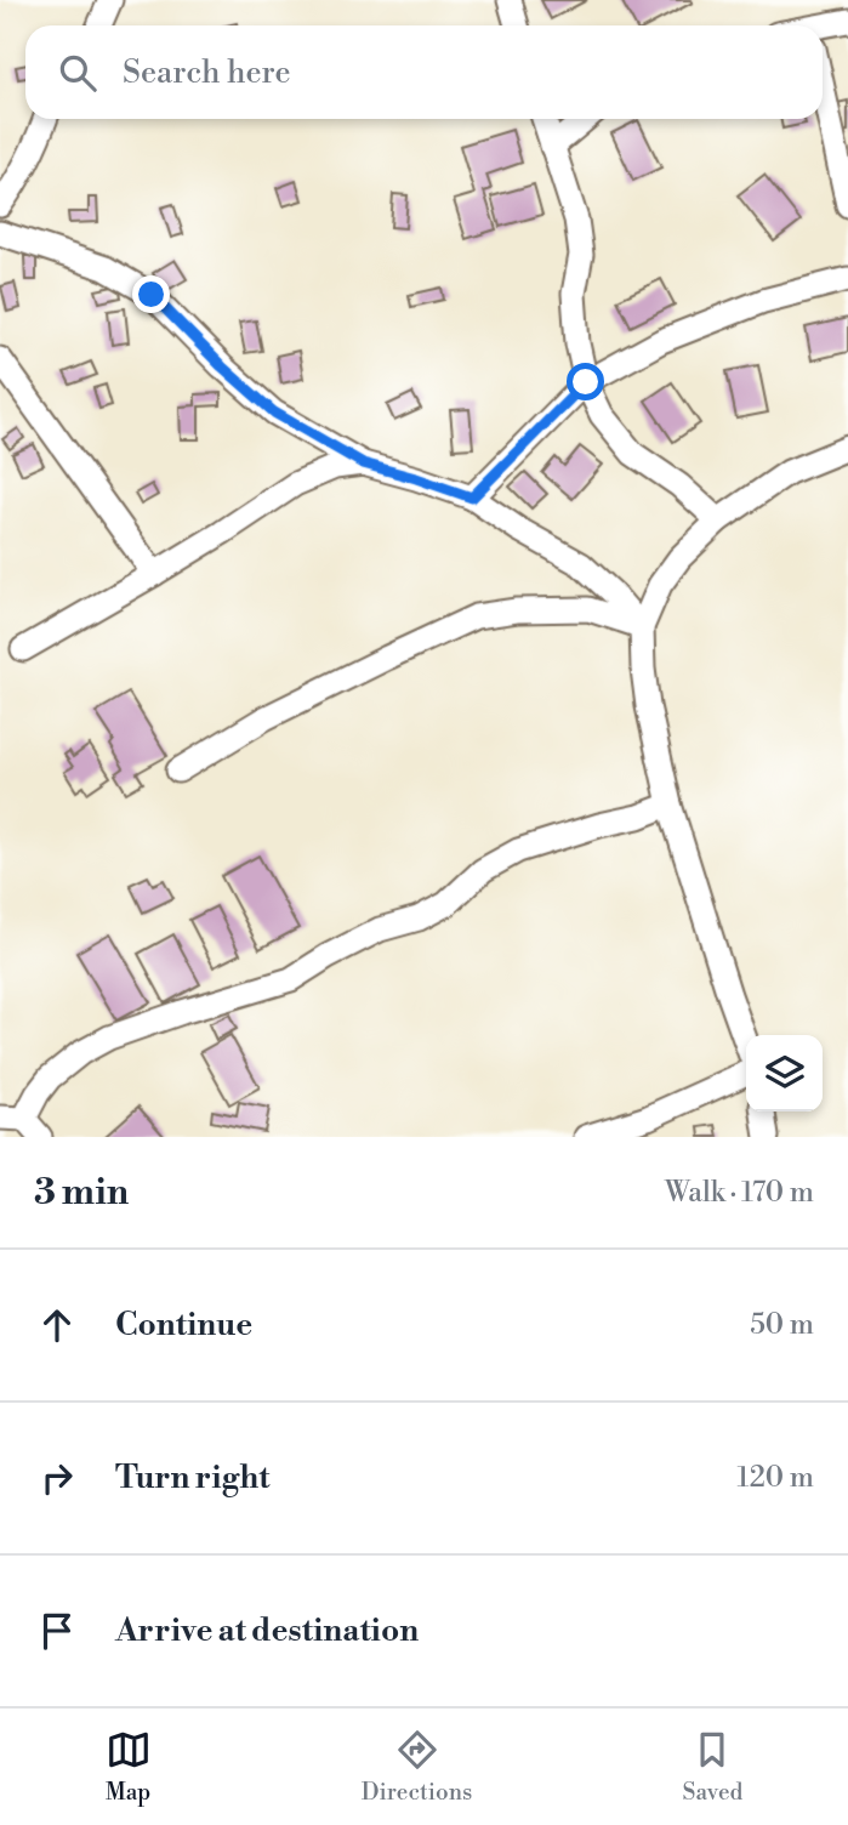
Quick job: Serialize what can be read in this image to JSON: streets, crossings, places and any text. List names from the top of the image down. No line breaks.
{"page":{"search":"Search here","heading":["3 min","Walk · 170 m"],"list":[["Continue","50 m"],["Turn right","120 m"],"Arrive at destination"],"nav":["Map","Directions","Saved"]}}
